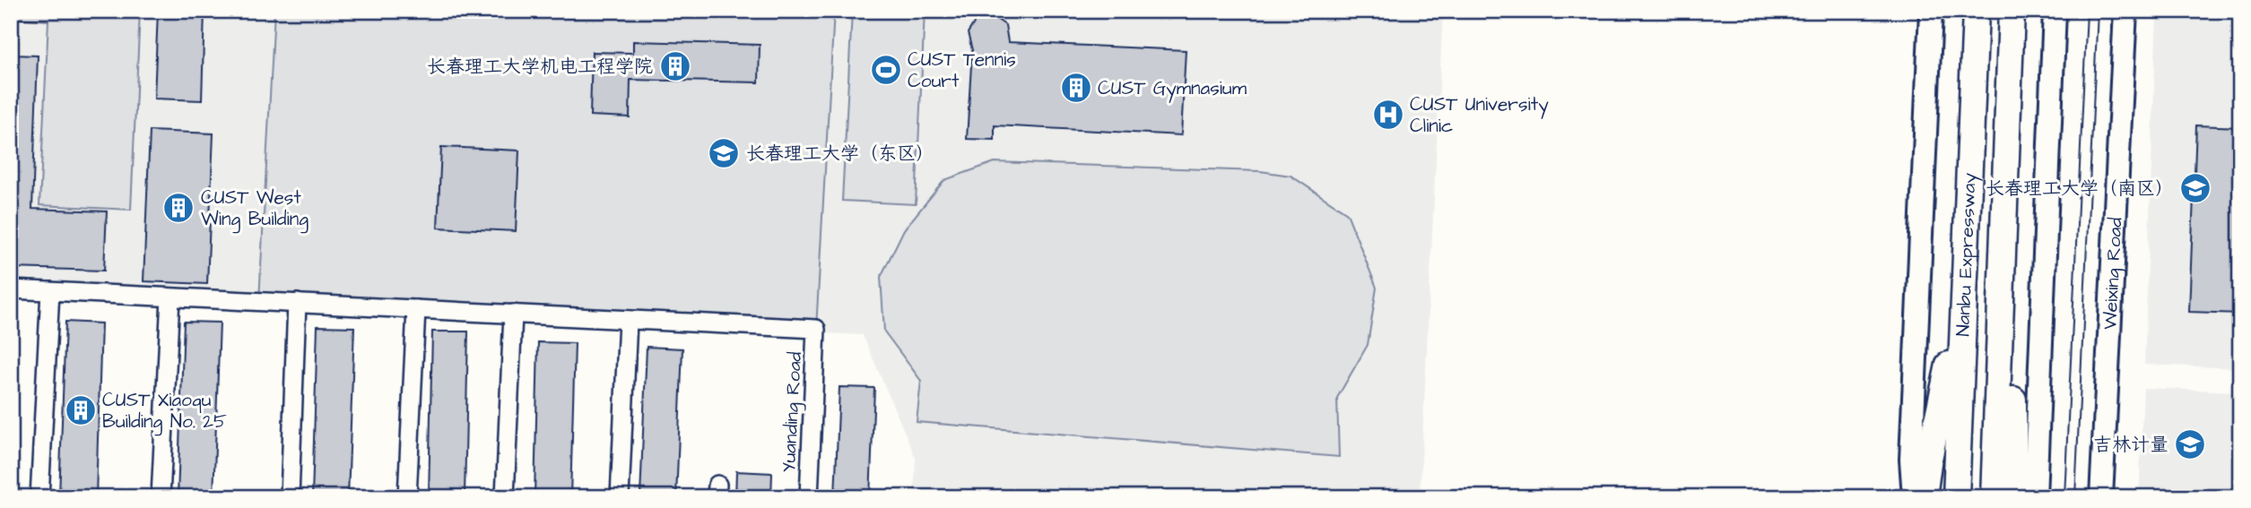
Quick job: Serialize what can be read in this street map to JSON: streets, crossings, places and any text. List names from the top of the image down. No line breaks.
{"streets":{"highway":["Nanbu Expressway"],"main road":["Weixing Road"],"street":["Yuanding Road"]},"places":{"building":["长春理工大学机电工程学院","CUST Gymnasium","CUST West Wing Building","CUST Xiaoqu Building No. 25"],"sports":["CUST Tennis Court"],"hospital":["CUST University Clinic"],"school or university":["长春理工大学（东区）","长春理工大学（南区）","吉林计量"]}}
